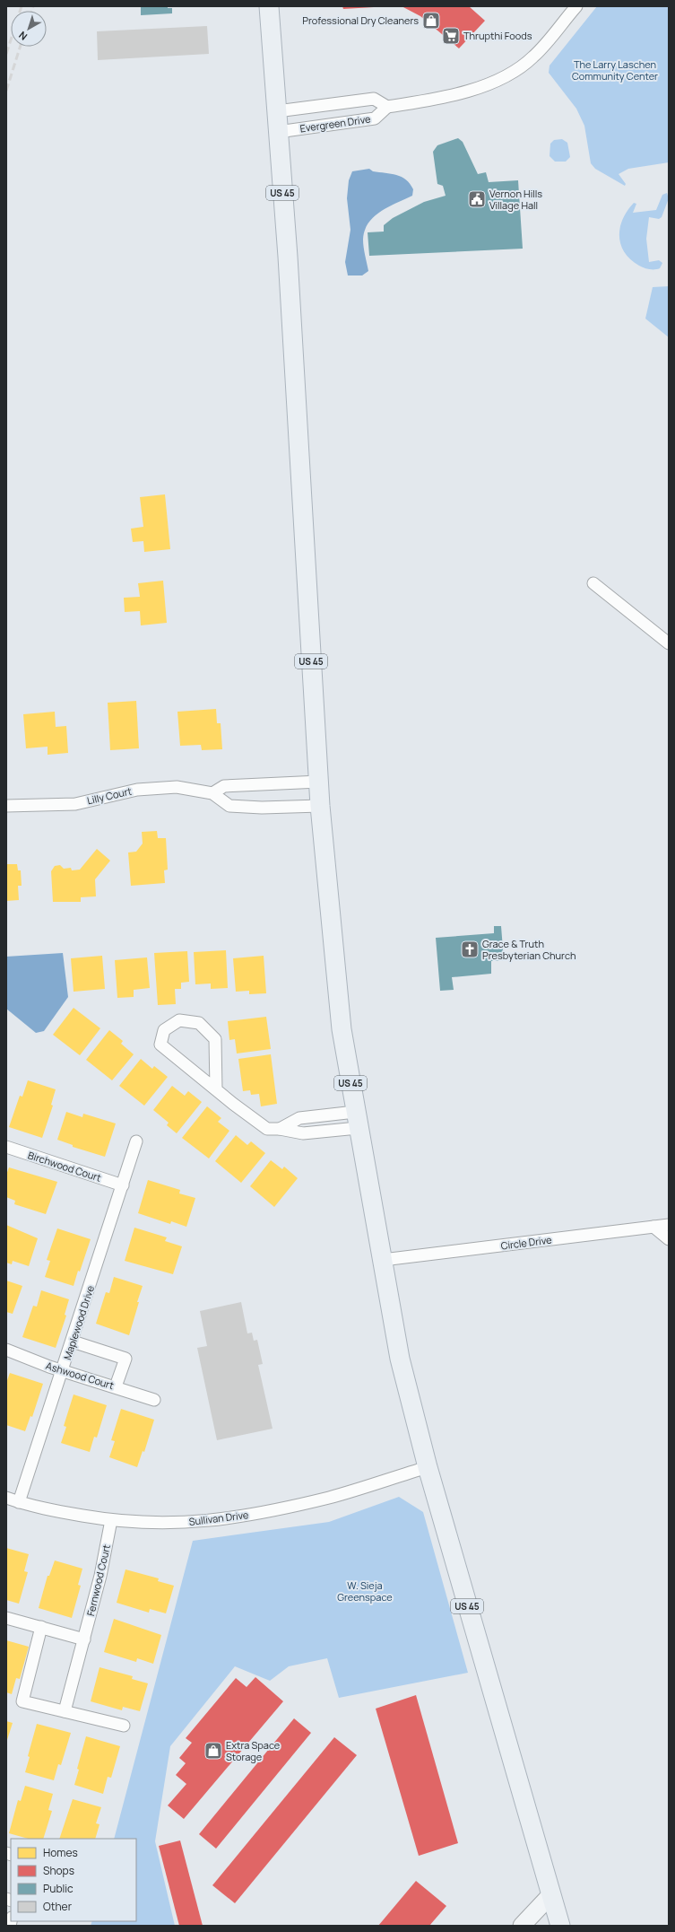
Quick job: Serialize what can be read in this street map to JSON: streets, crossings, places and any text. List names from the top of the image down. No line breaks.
{"streets":{"main road":["US 45"],"street":["Evergreen Drive","Lilly Court","Birchwood Court","Circle Drive","Maplewood Drive","Ashwood Court","Sullivan Drive","Fernwood Court"]},"crossings":[["Evergreen Drive","US 45"],["US 45","Lilly Court"],["US 45","Circle Drive"],["US 45","Sullivan Drive"],["Birchwood Court","Maplewood Drive"],["Maplewood Drive","Ashwood Court"],["Maplewood Drive","Sullivan Drive"],["Sullivan Drive","Fernwood Court"]],"parks":["The Larry Laschen Community Center","W. Sieja Greenspace"],"places":{"shop":["Professional Dry Cleaners","Extra Space Storage"],"supermarket":["Thrupthi Foods"],"public building":["Vernon Hills Village Hall"],"church":["Grace & Truth Presbyterian Church"]},"legend":["Homes","Shops","Public","Other"],"north":"bottom left"}
